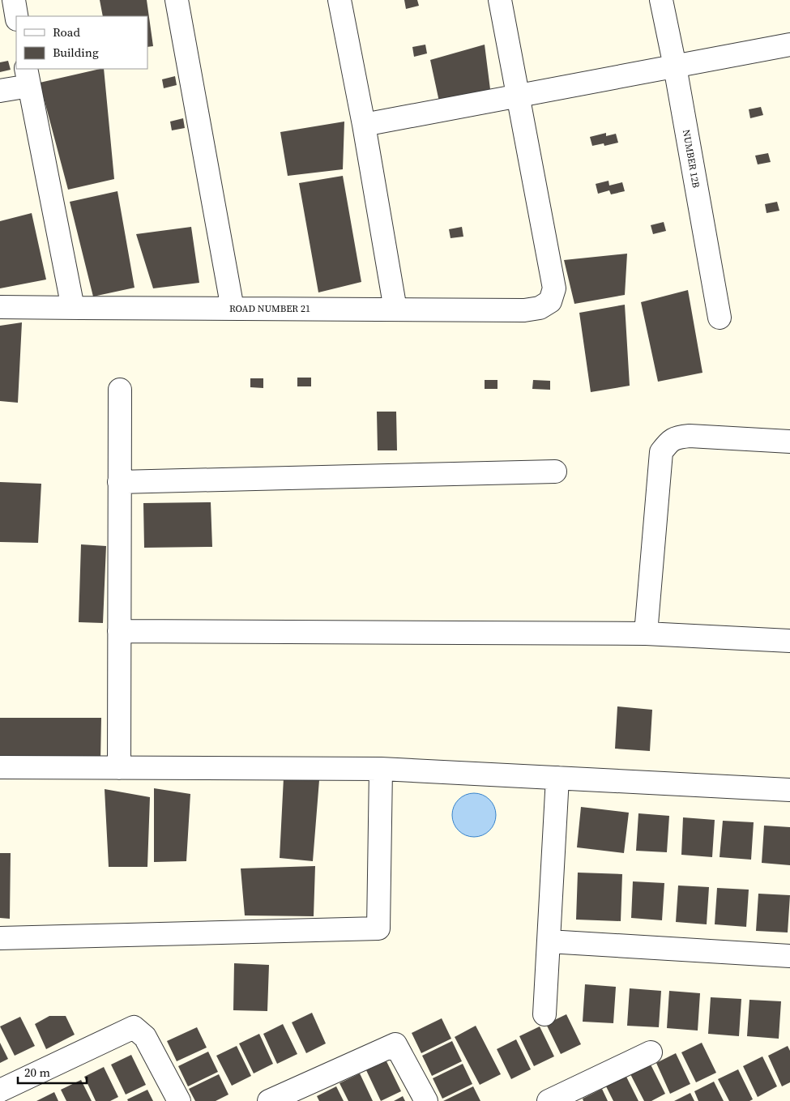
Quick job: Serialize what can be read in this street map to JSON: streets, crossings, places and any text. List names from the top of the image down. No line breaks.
{"streets":{"street":["NUMBER 12B","ROAD NUMBER 21"]},"legend":["Road","Building"],"scale_bar":"20 m"}
